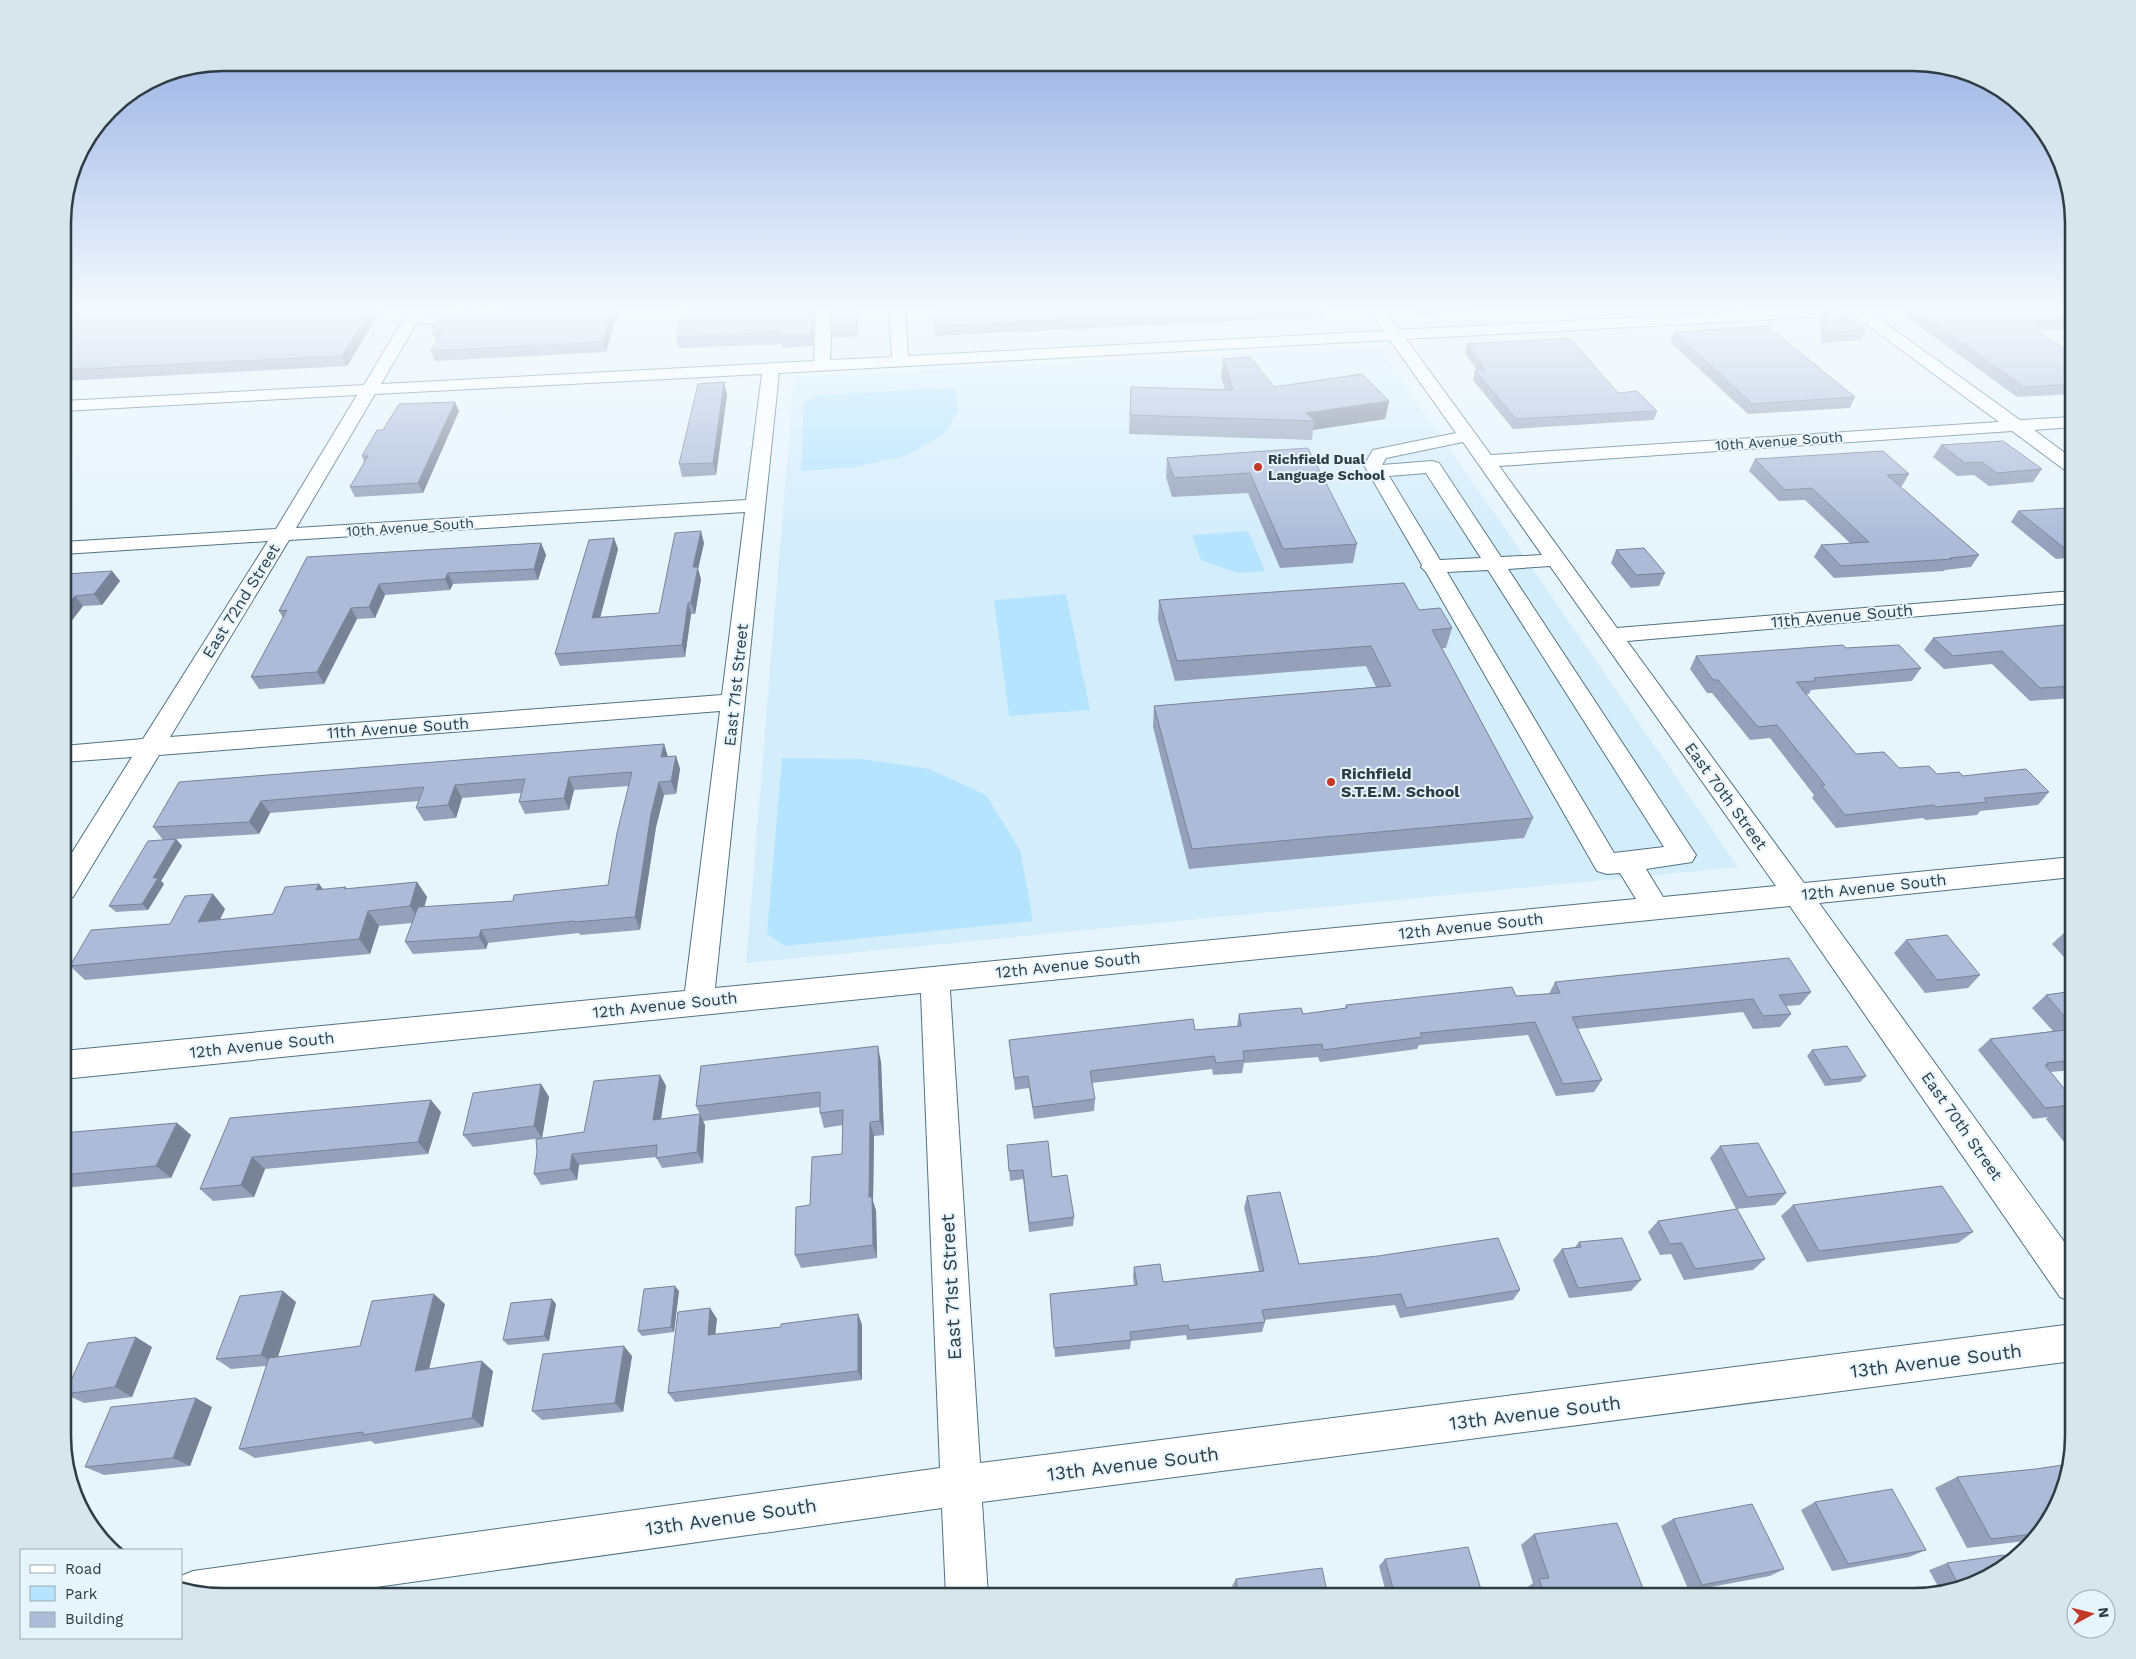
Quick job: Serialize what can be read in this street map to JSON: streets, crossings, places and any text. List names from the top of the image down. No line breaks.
{"streets":{"street":["10th Avenue South","East 72nd Street","11th Avenue South","East 71st Street","East 70th Street","12th Avenue South","13th Avenue South"]},"crossings":[["10th Avenue South","East 72nd Street"],["10th Avenue South","East 71st Street"],["10th Avenue South","East 70th Street"],["East 72nd Street","11th Avenue South"],["11th Avenue South","East 71st Street"],["11th Avenue South","East 70th Street"],["East 71st Street","12th Avenue South"],["East 71st Street","13th Avenue South"],["East 70th Street","12th Avenue South"]],"places":["Richfield Dual Language School","Richfield S.T.E.M. School"],"legend":["Road","Park","Building"],"north":"right"}
